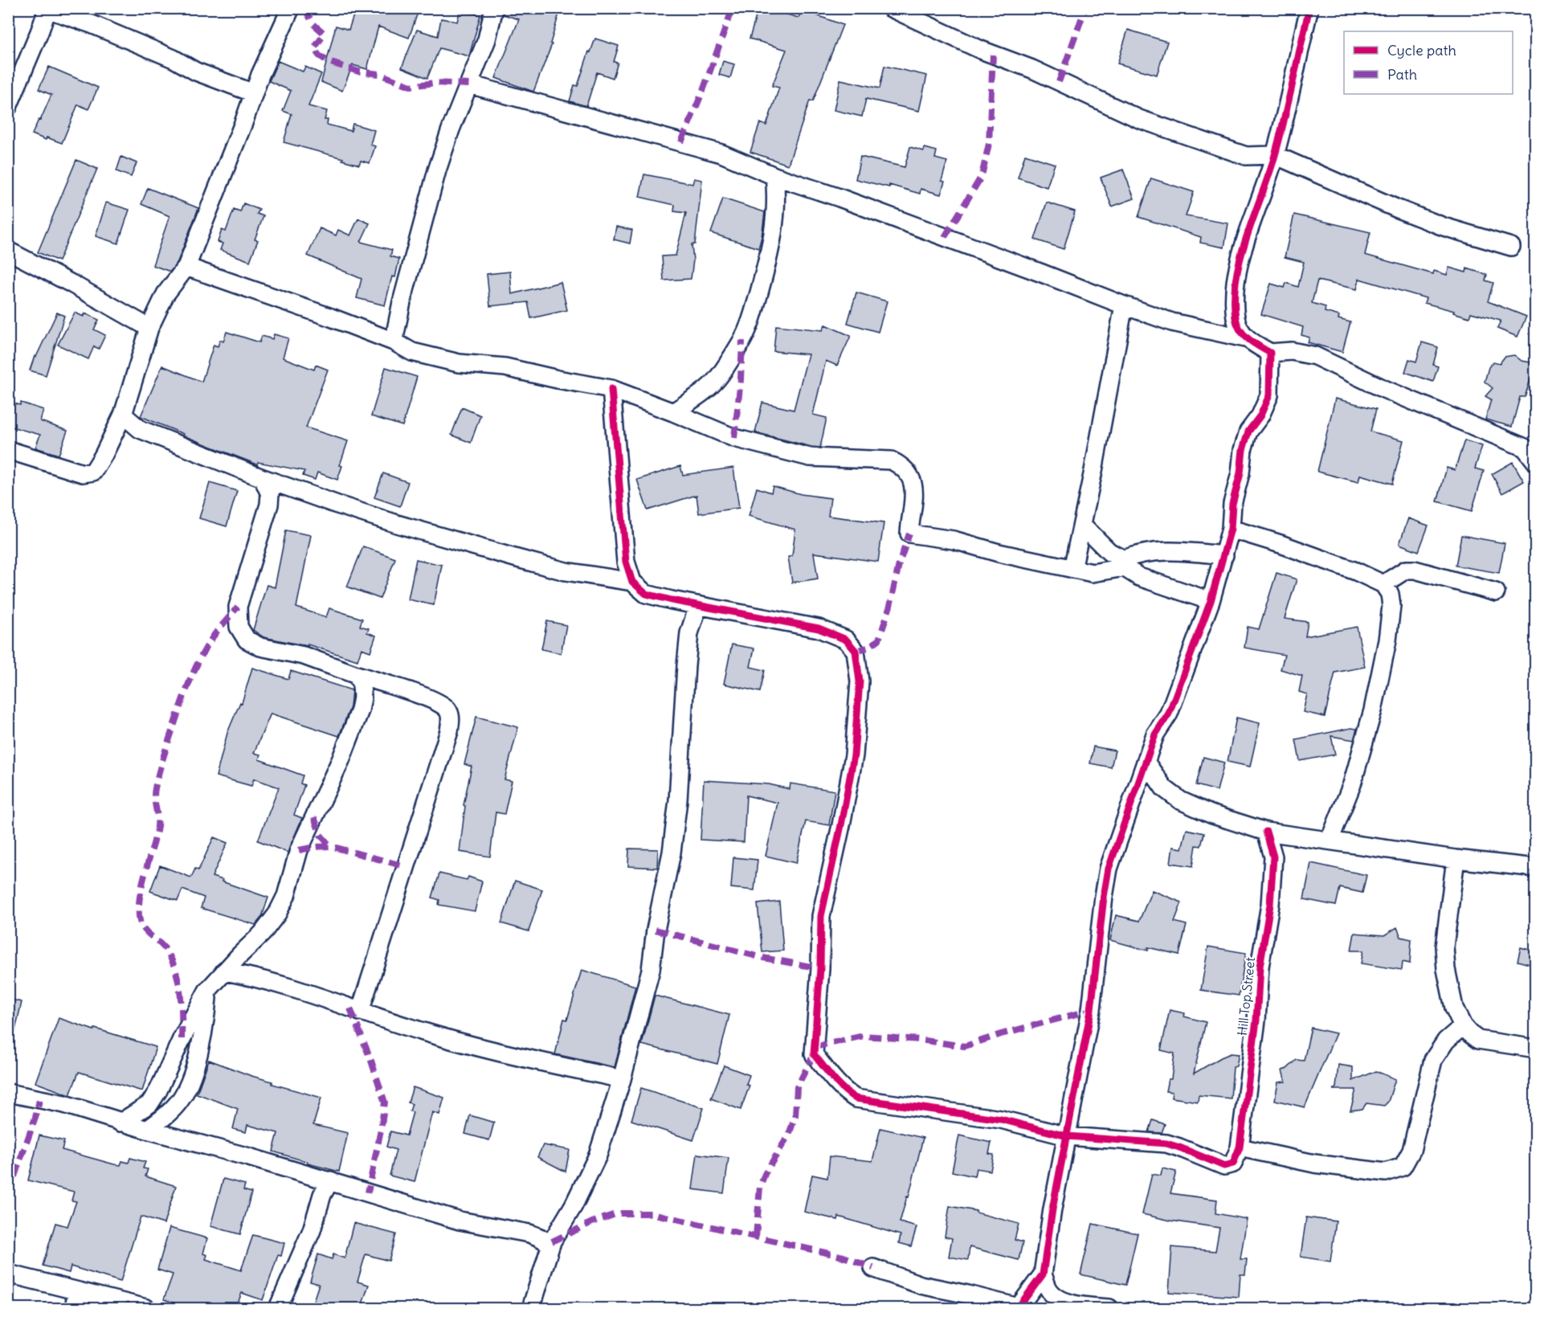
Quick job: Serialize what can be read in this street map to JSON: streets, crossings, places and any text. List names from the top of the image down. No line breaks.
{"streets":{"street":["Hill Top Street"]},"legend":["Cycle path","Path"]}
